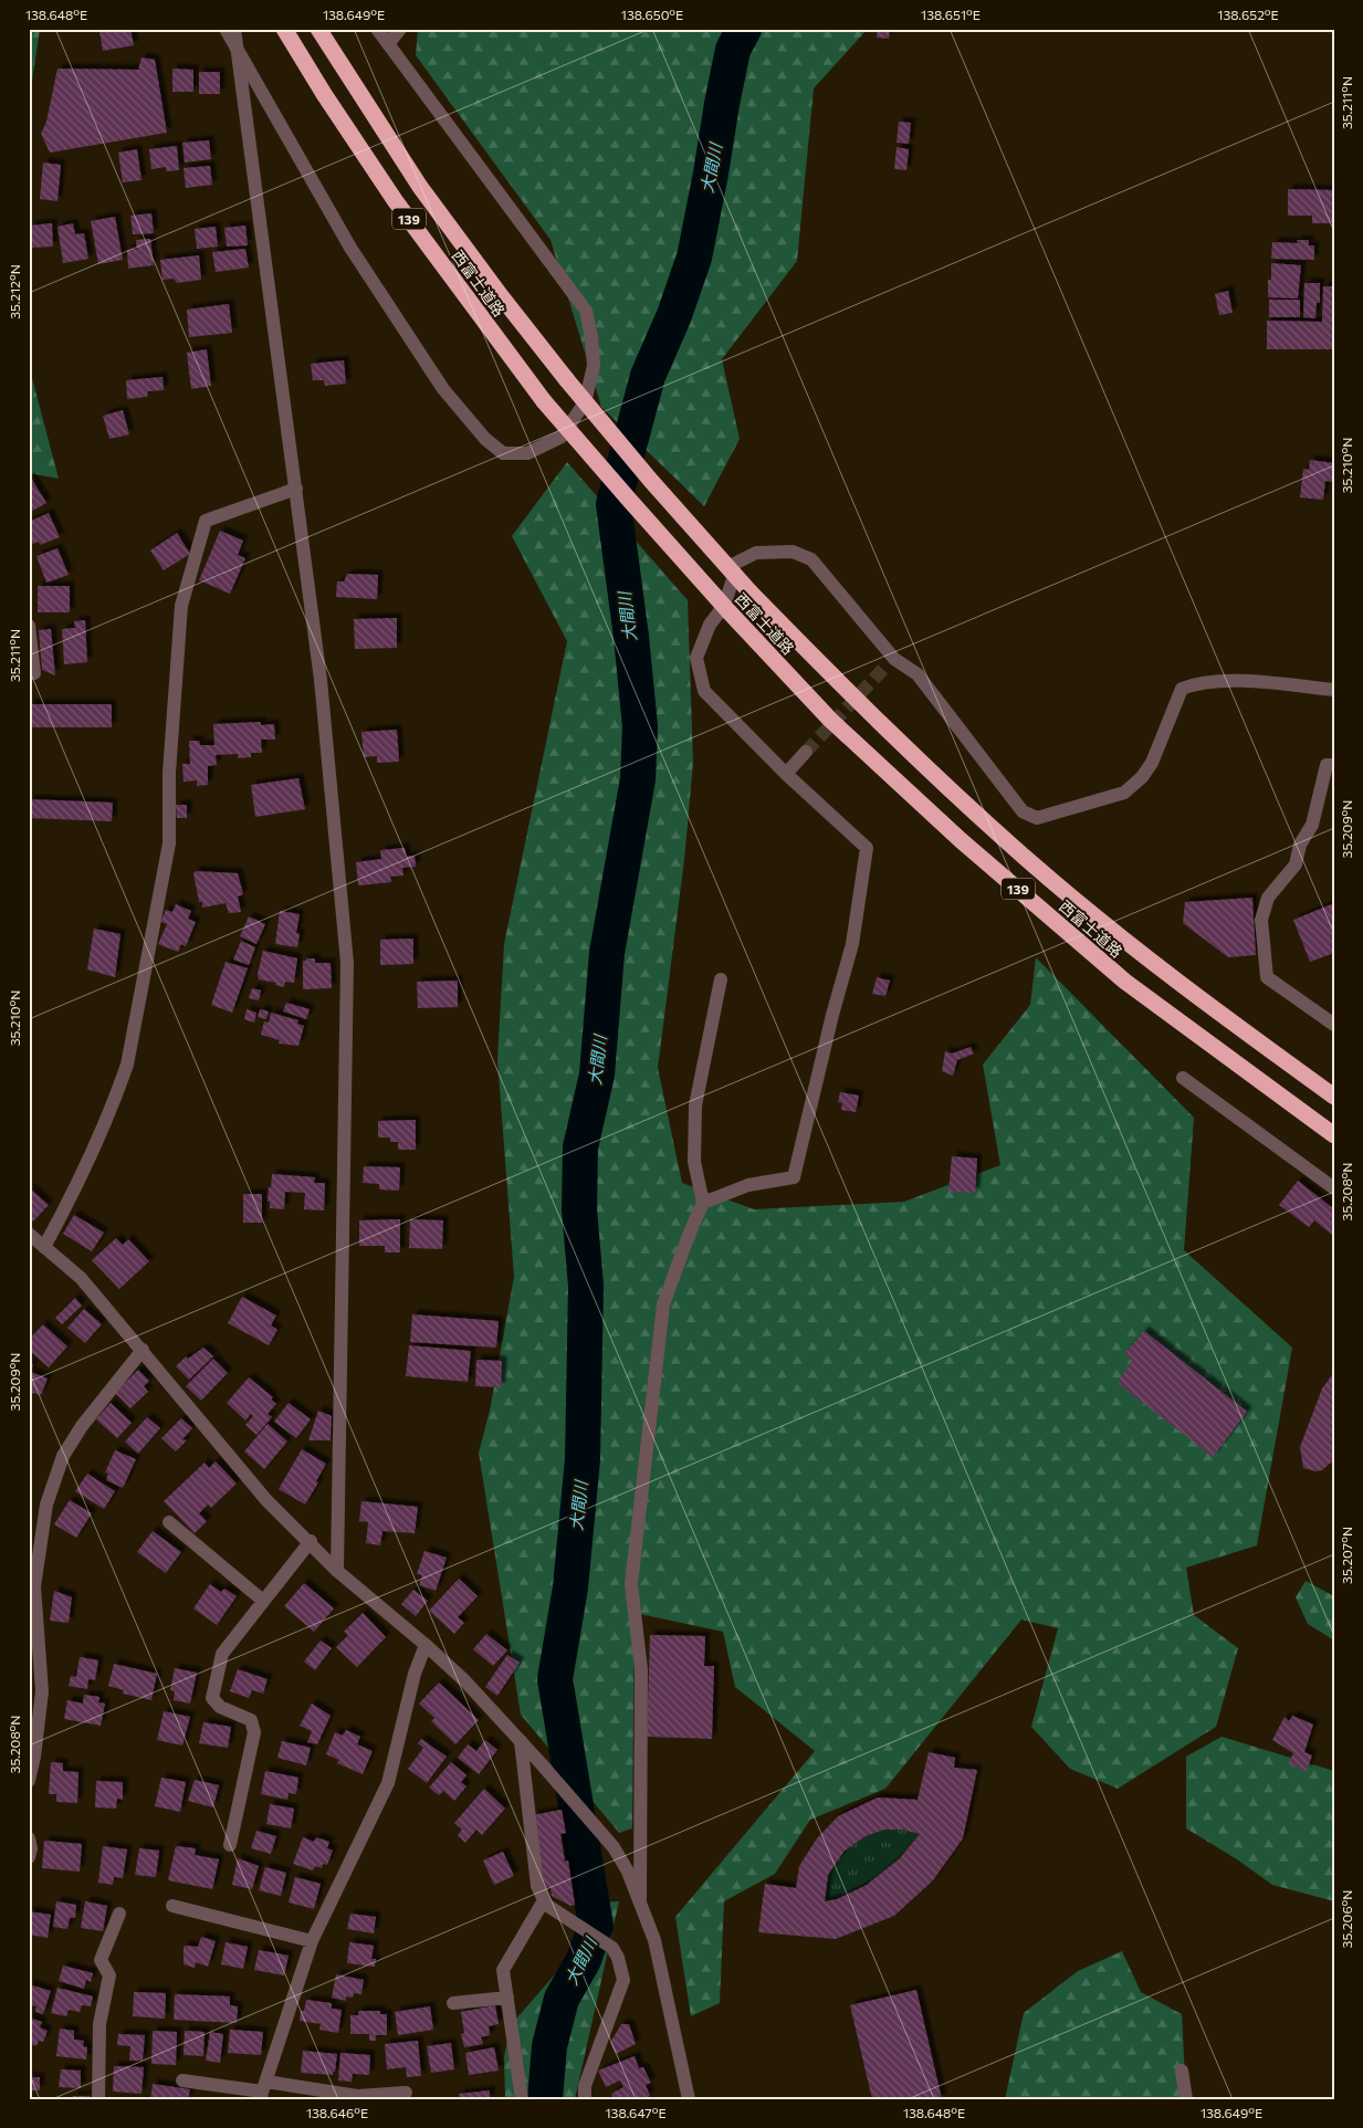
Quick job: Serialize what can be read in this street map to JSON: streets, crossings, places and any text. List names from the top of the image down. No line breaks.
{"streets":{"highway":["139","西富士道路"]},"water":["大間川"],"coordinates":["138.648°E","138.649°E","138.650°E","138.651°E","138.652°E","35.211°N","35.212°N","35.210°N","35.209°N","35.208°N","35.207°N","35.206°N","138.646°E","138.647°E"]}
